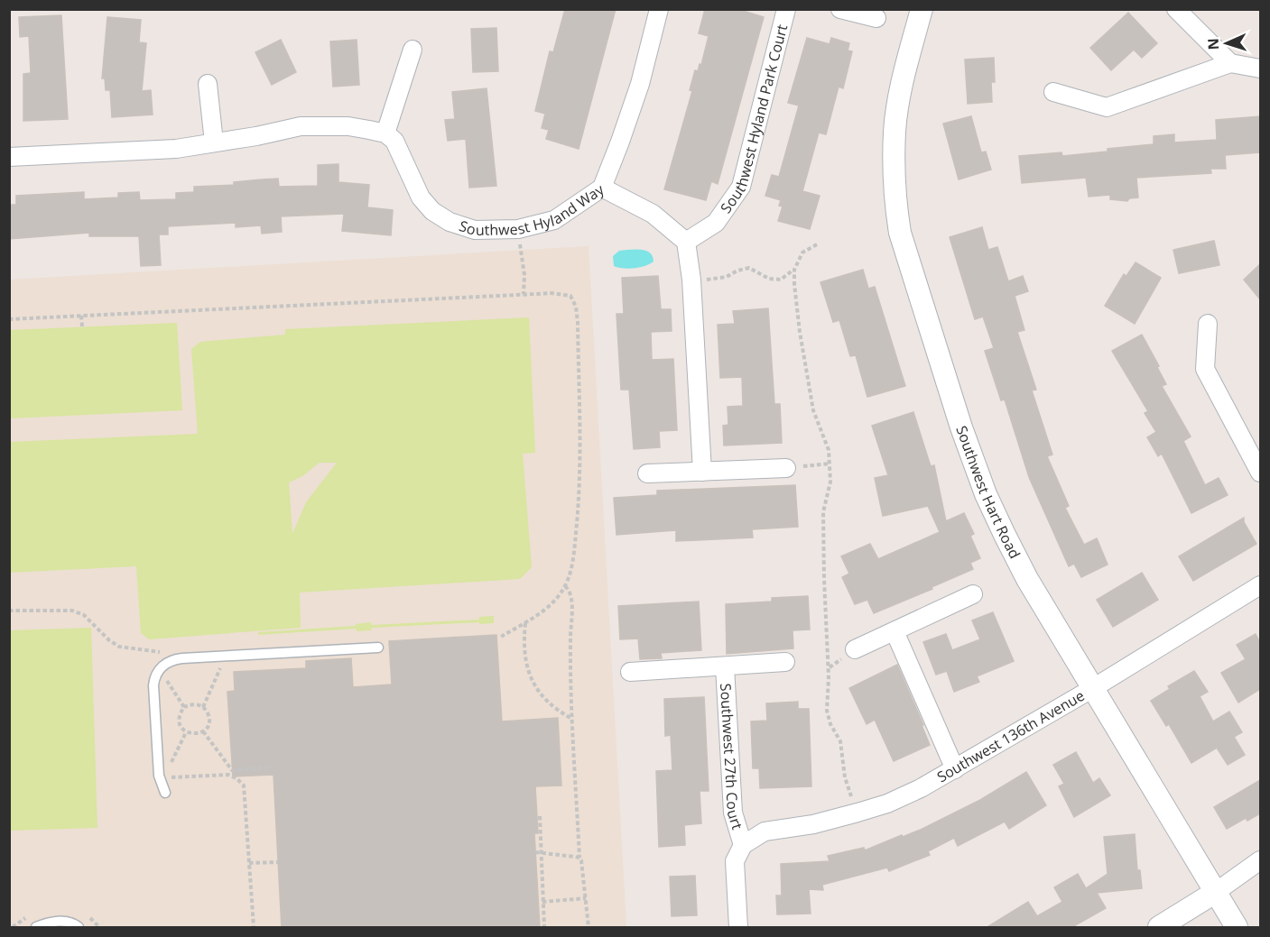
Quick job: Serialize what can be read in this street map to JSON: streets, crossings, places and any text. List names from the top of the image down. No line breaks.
{"streets":{"street":["Southwest Hyland Park Court","Southwest Hyland Way","Southwest Hart Road","Southwest 136th Avenue","Southwest 27th Court"]},"crossings":[["Southwest Hart Road","Southwest 136th Avenue"],["Southwest 136th Avenue","Southwest 27th Court"]],"north":"left"}
